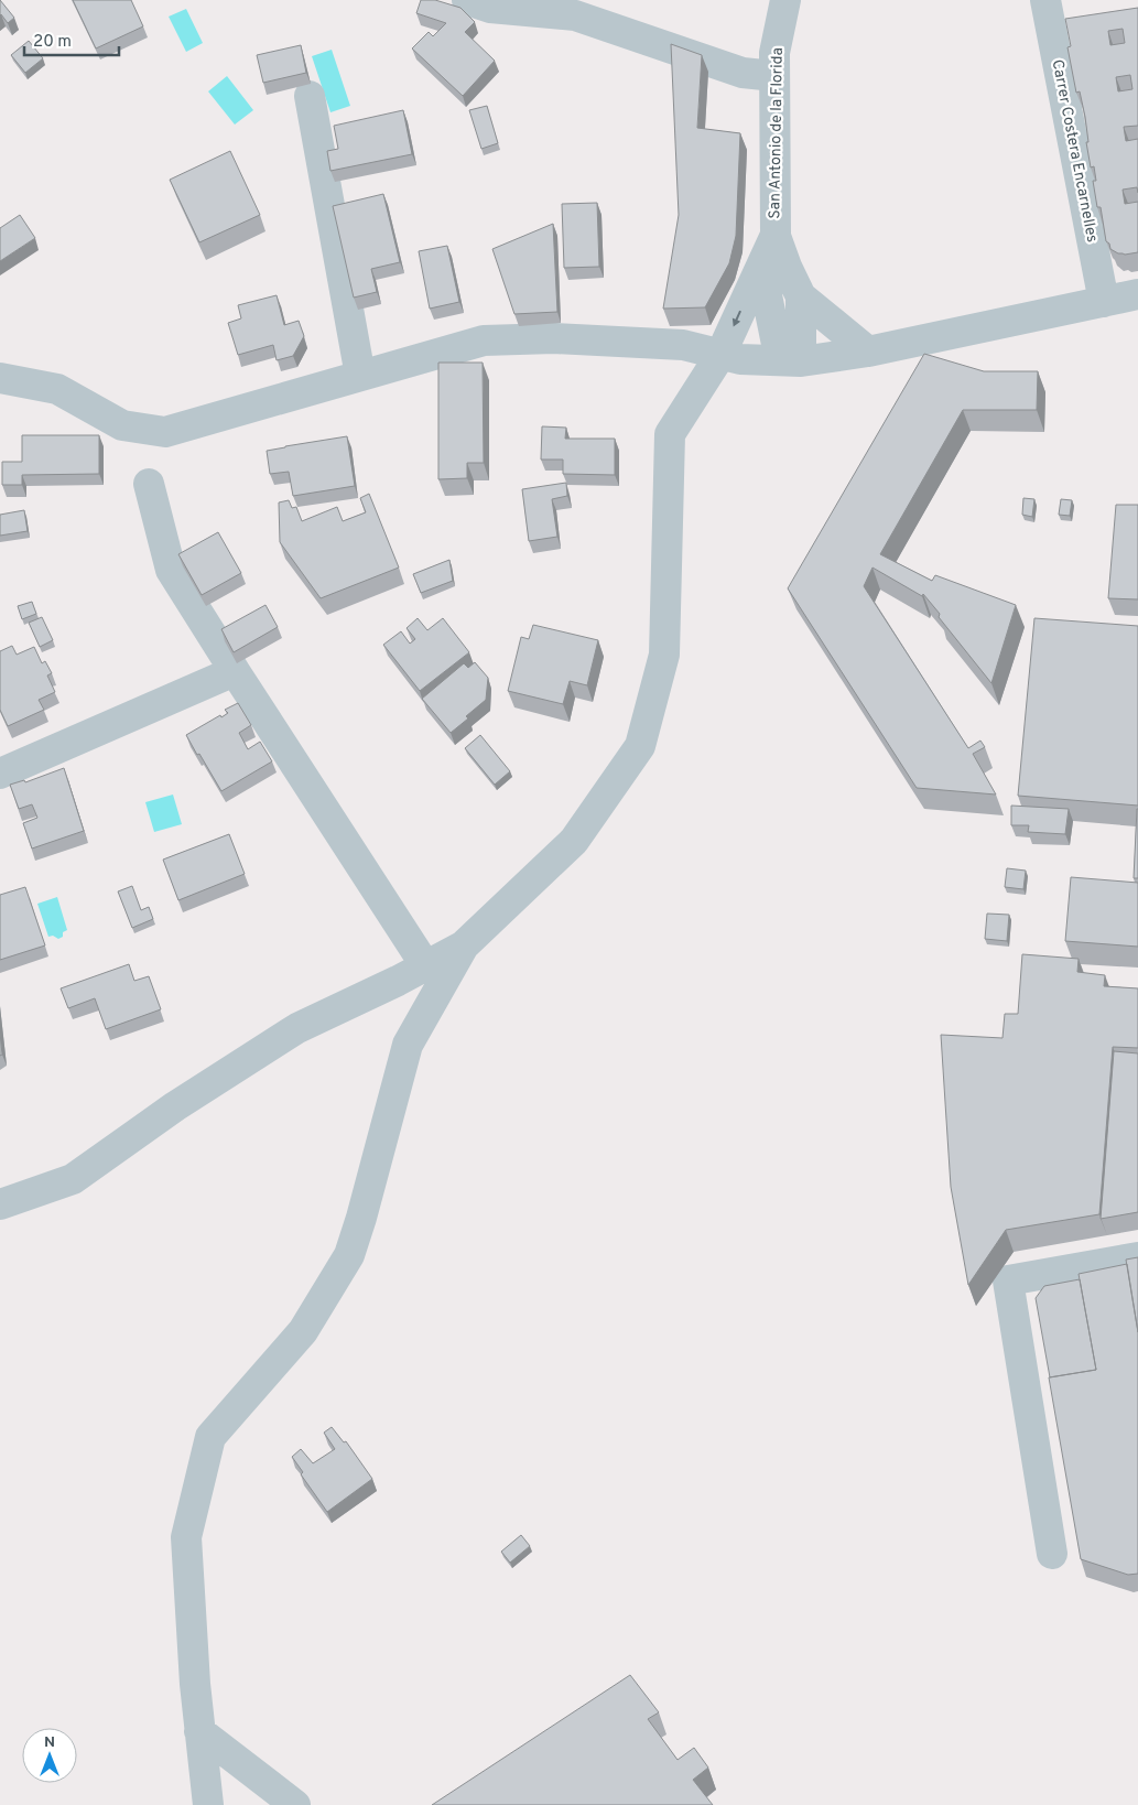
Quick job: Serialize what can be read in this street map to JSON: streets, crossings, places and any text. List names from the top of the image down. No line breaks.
{"streets":{"street":["San Antonio de la Florida","Carrer Costera Encarnelles"]},"scale_bar":"20 m","north":"top"}
